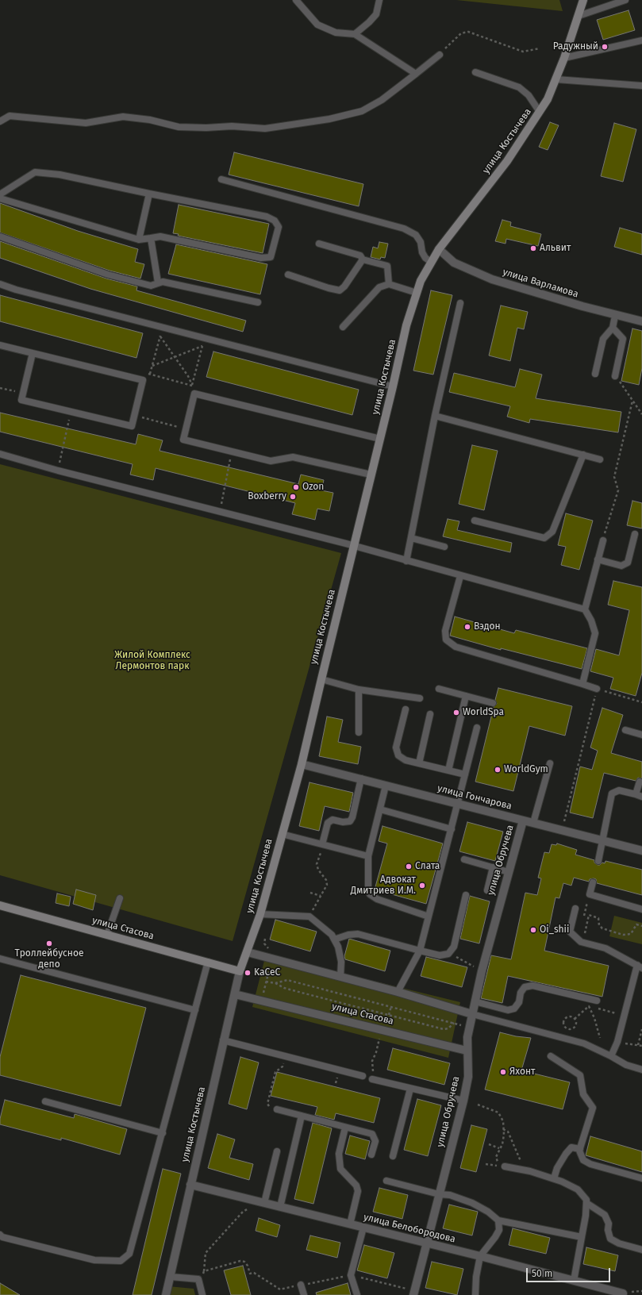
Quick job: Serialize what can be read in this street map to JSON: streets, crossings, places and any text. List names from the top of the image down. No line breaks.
{"streets":{"street":["улица Костычева","улица Варламова","улица Гончарова","улица Обручева","улица Стасова","улица Белобородова"]},"crossings":[["улица Костычева","улица Варламова"],["улица Костычева","улица Гончарова"],["улица Костычева","улица Стасова"],["улица Костычева","улица Белобородова"],["улица Гончарова","улица Обручева"],["улица Обручева","улица Стасова"],["улица Обручева","улица Белобородова"]],"parks":["Жилой Комплекс Лермонтов парк"],"places":["Радужный","Альвит","Ozon","Boxberry","Вэдон","WorldSpa","WorldGym","Слата","Адвокат Дмитриев И.М.","Oi_shii","Троллейбусное депо","KaCeC","Яхонт"],"scale_bar":"50 m"}
